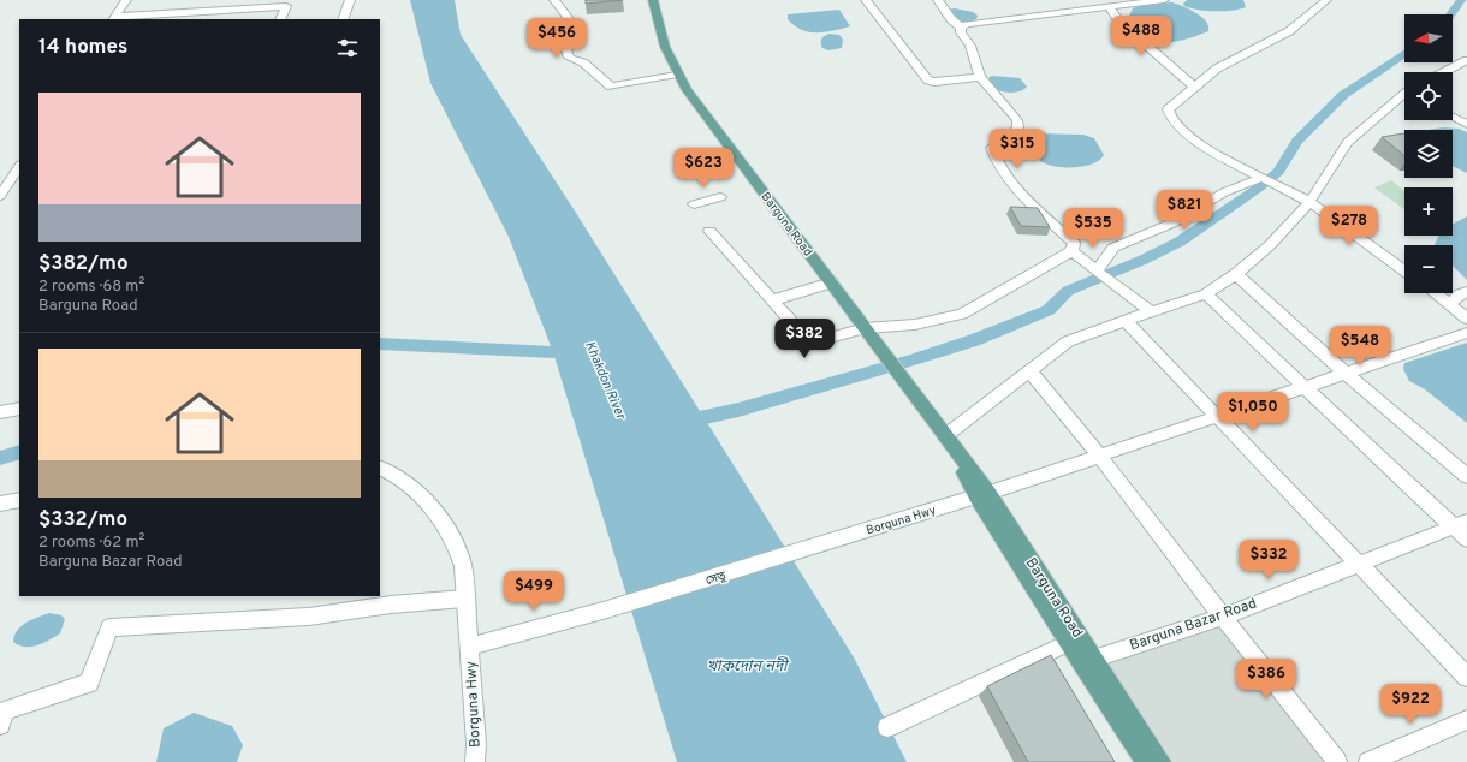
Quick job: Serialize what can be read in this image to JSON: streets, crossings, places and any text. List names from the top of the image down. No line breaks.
{"streets":{"main road":["Barguna Road"],"street":["Borguna Hwy","সেতু","Barguna Bazar Road"]},"crossings":[["Barguna Road","Borguna Hwy"],["Barguna Road","Barguna Bazar Road"],["Borguna Hwy","সেতু"]],"water":["Khakdon River","খাকদোন নদী"],"north":"left","page":{"map_buttons":["+","−"],"price":["$488","$456","$315","$623","$821","$278","$535","$382","$548","$1,050","$332","$499","$386","$922"],"heading":"14 homes","list":[{"name":"$382/mo","note":"2 rooms · 68 m² · Barguna Road"},{"name":"$332/mo","note":"2 rooms · 62 m² · Barguna Bazar Road"}]}}
